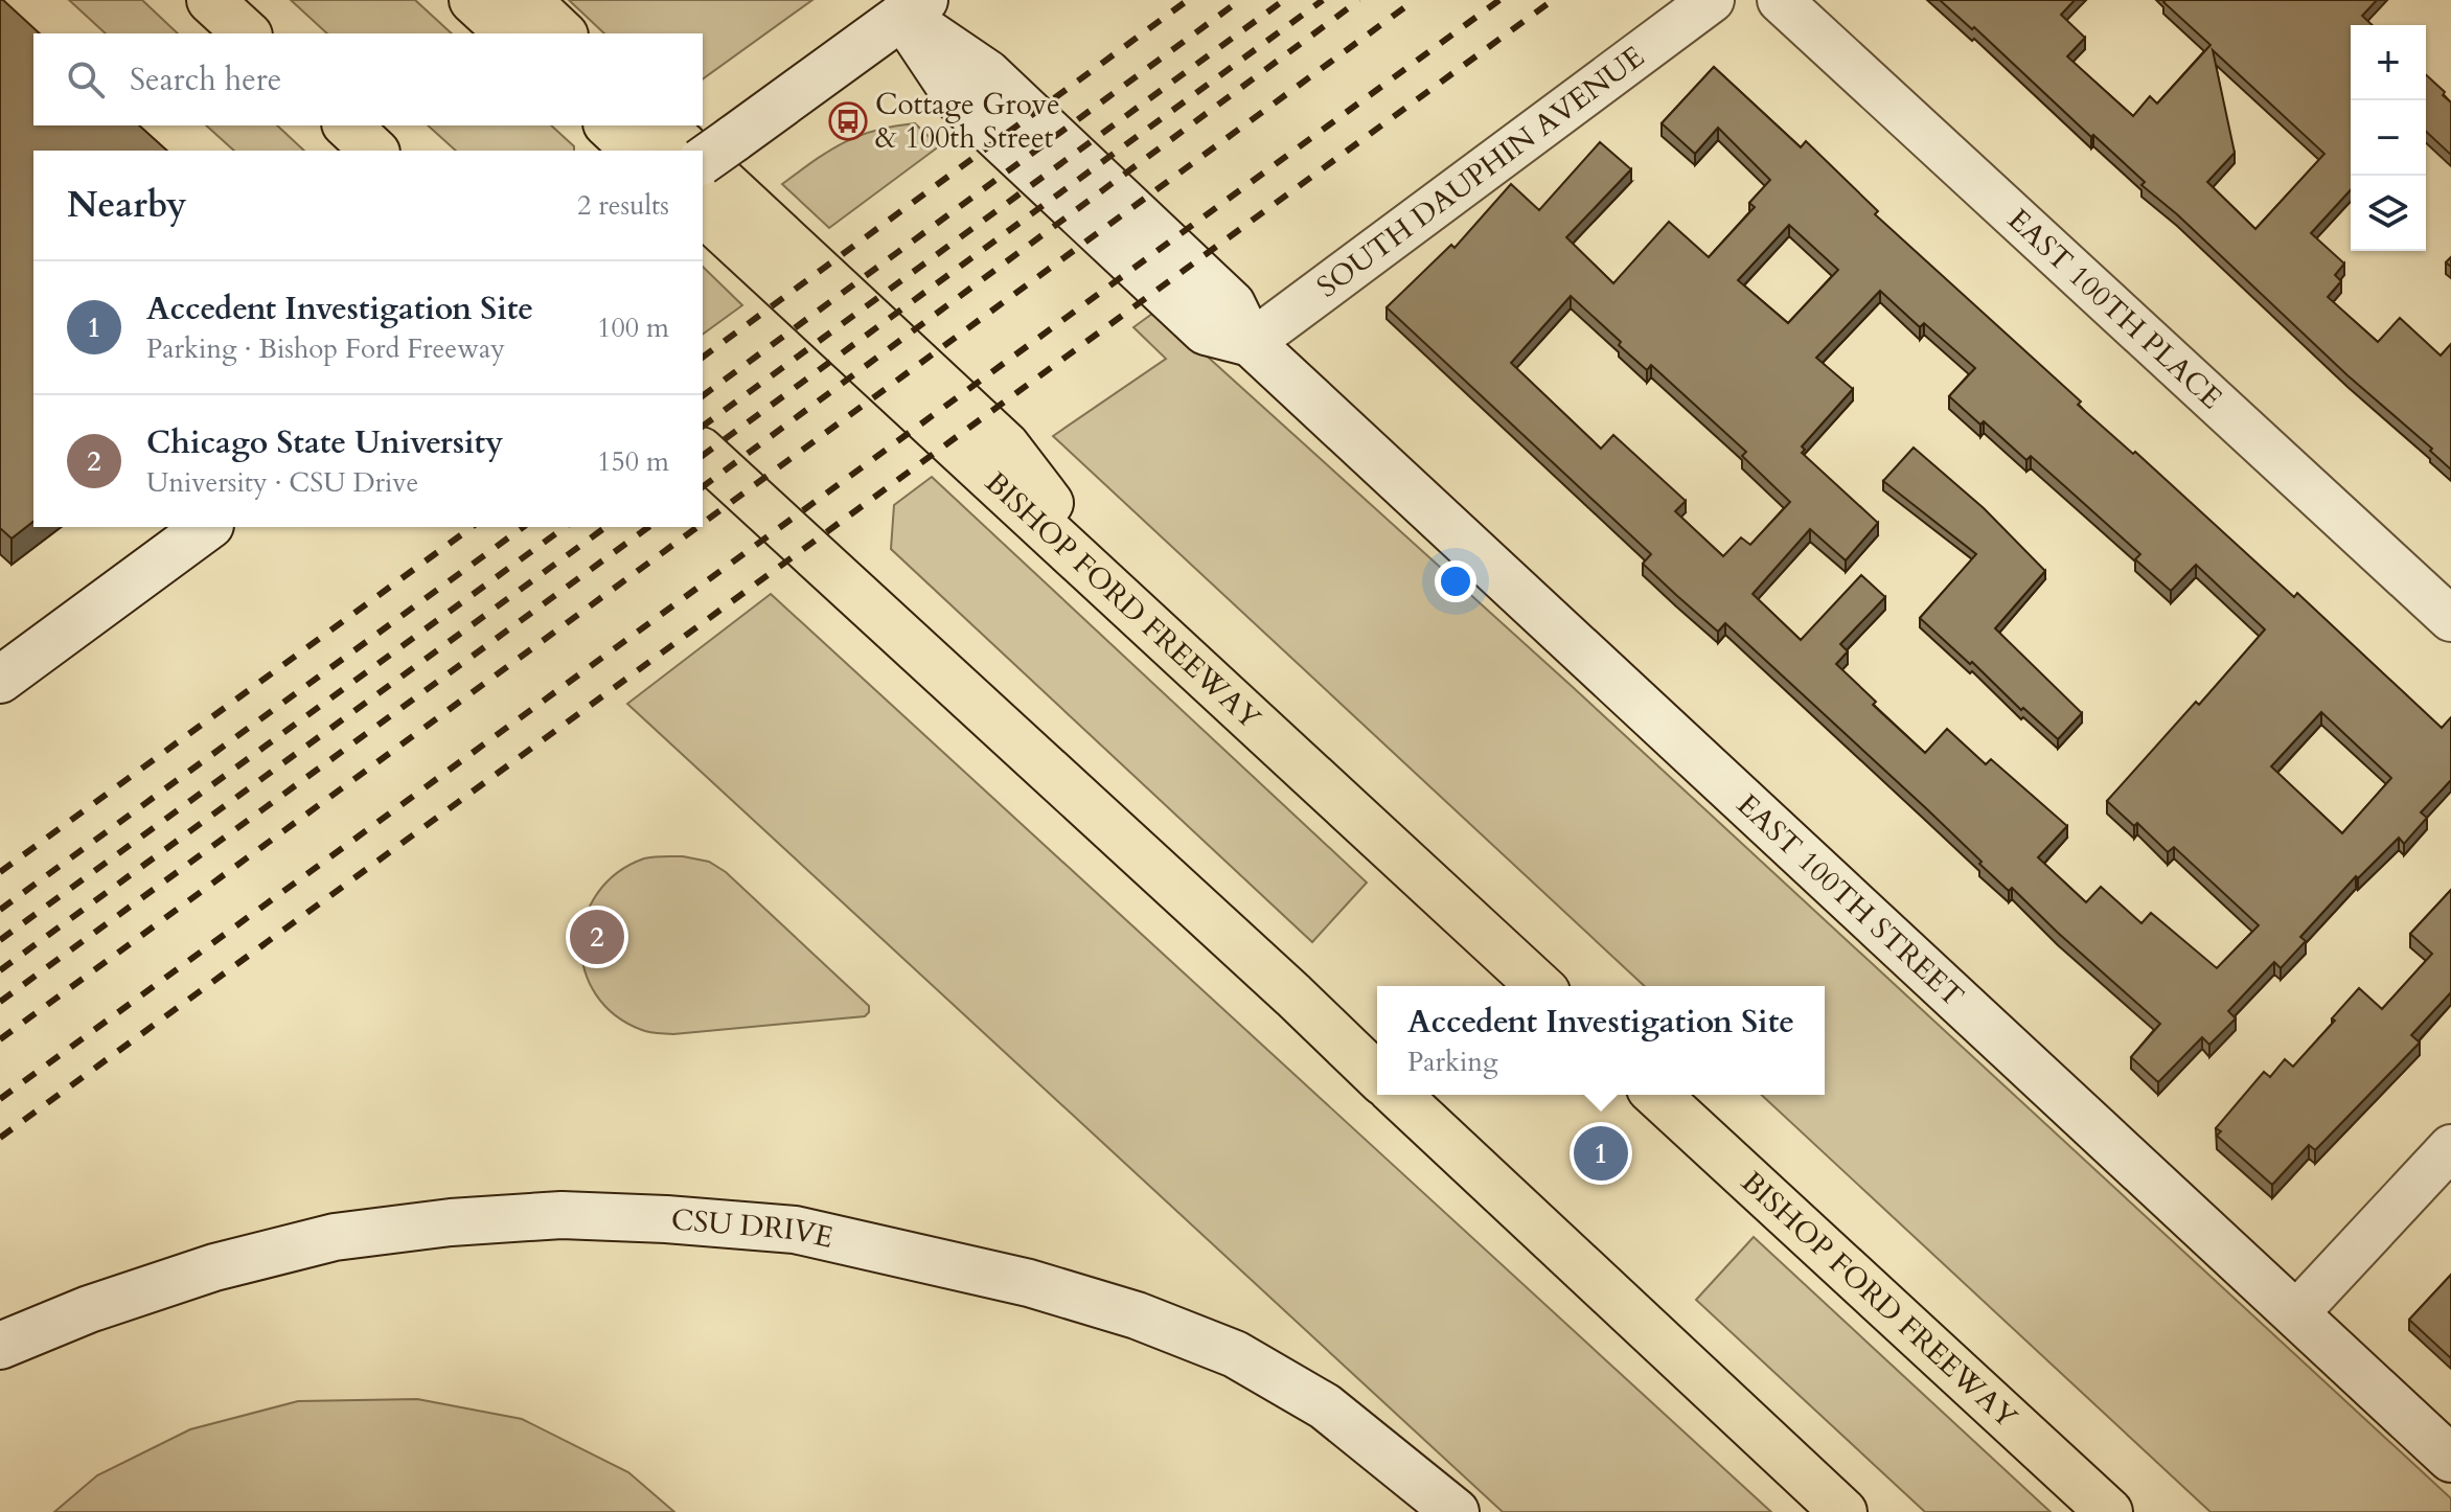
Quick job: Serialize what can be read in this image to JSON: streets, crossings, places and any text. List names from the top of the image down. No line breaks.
{"streets":{"highway":["BISHOP FORD FREEWAY"],"street":["SOUTH DAUPHIN AVENUE","EAST 100TH PLACE","EAST 100TH STREET","CSU DRIVE"]},"crossings":[["SOUTH DAUPHIN AVENUE","EAST 100TH STREET"]],"places":{"bus stop":["Cottage Grove & 100th Street"]},"page":{"map_buttons":["+","−"],"search":"Search here","heading":["Nearby","2 results"],"list":[{"mark":"1","name":"Accedent Investigation Site","note":"Parking · Bishop Ford Freeway","value":"100 m"},{"mark":"2","name":"Chicago State University","note":"University · CSU Drive","value":"150 m"}],"pins":["2","1"],"popup":["Accedent Investigation Site","Parking"]}}
